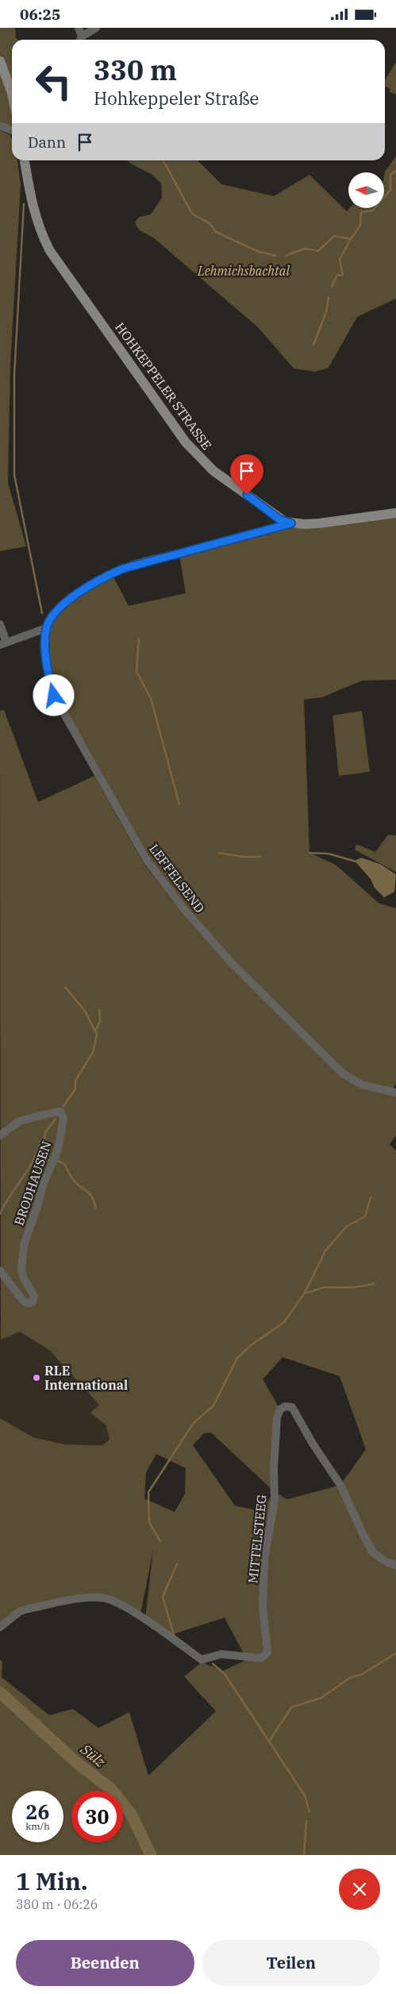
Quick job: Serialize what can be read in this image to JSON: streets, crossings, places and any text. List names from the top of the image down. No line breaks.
{"streets":{"street":["HOHKEPPELER STRASSE","LEFFELSEND","BRODHAUSEN","MITTELSTEEG"]},"water":["Sülz"],"parks":["Lehmichsbachtal"],"places":["RLE International"],"north":"left","page":{"status":"06:25","turn":["330 m","Hohkeppeler Straße"],"then":"Dann","speed":"26 km/h","limit":"30","heading":["1 Min.","380 m · 06:26"],"buttons":["Beenden","Teilen"]}}
